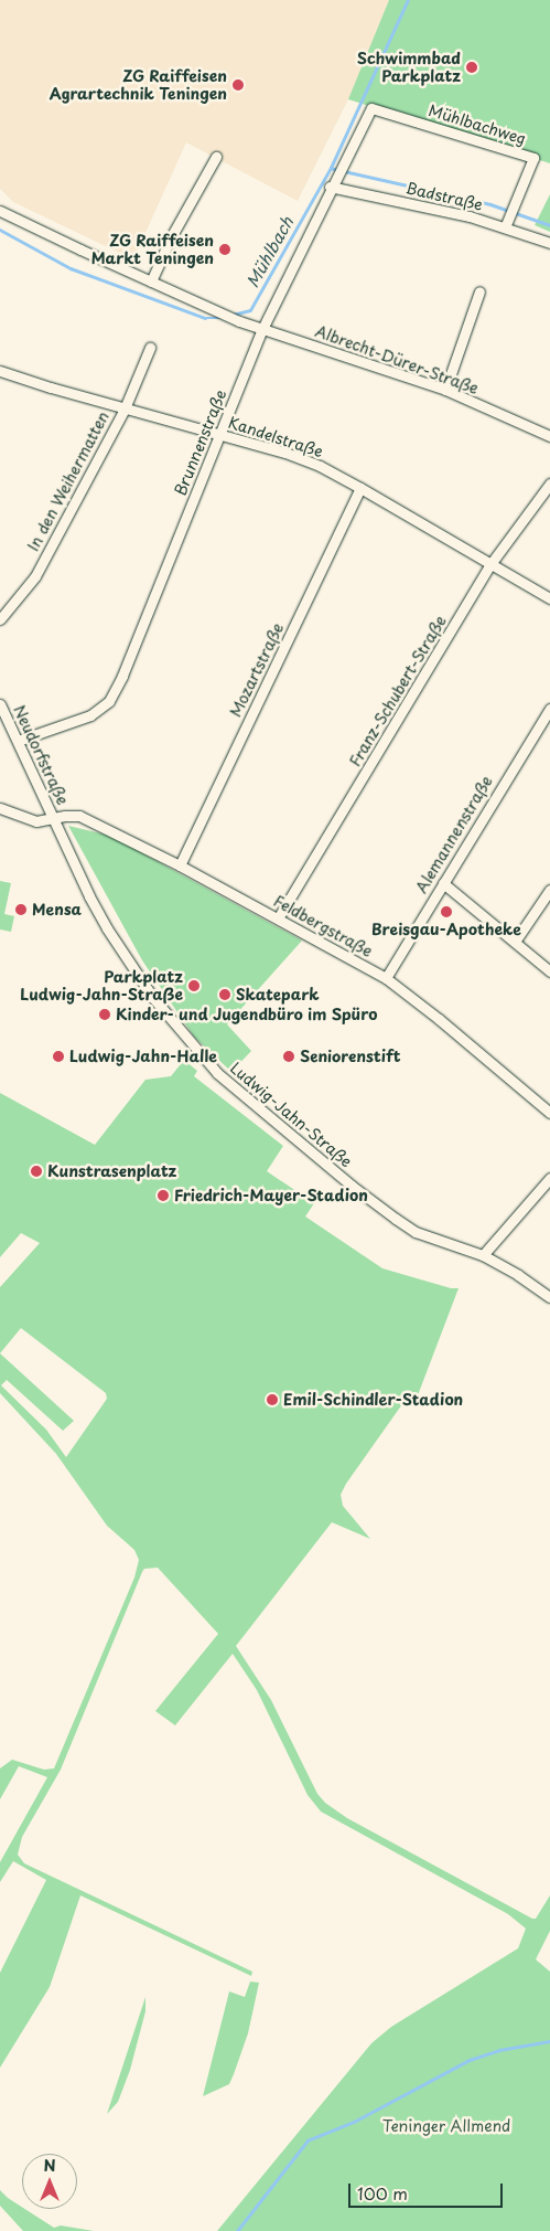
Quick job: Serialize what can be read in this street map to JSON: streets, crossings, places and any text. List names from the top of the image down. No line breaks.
{"streets":{"street":["Mühlbachweg","Badstraße","Albrecht-Dürer-Straße","Kandelstraße","Brunnenstraße","In den Weihermatten","Mozartstraße","Franz-Schubert-Straße","Neudorfstraße","Alemannenstraße","Feldbergstraße","Ludwig-Jahn-Straße"]},"crossings":[["Mühlbachweg","Badstraße"],["Mühlbachweg","Brunnenstraße"],["Badstraße","Brunnenstraße"],["Albrecht-Dürer-Straße","Brunnenstraße"],["Kandelstraße","Brunnenstraße"],["Kandelstraße","In den Weihermatten"],["Kandelstraße","Mozartstraße"],["Kandelstraße","Franz-Schubert-Straße"],["Brunnenstraße","Neudorfstraße"],["Mozartstraße","Feldbergstraße"],["Franz-Schubert-Straße","Feldbergstraße"],["Neudorfstraße","Feldbergstraße"],["Neudorfstraße","Ludwig-Jahn-Straße"],["Alemannenstraße","Feldbergstraße"],["Feldbergstraße","Ludwig-Jahn-Straße"]],"water":["Mühlbach"],"parks":["Teninger Allmend"],"places":["Schwimmbad Parkplatz","ZG Raiffeisen Agrartechnik Teningen","ZG Raiffeisen Markt Teningen","Mensa","Breisgau-Apotheke","Parkplatz Ludwig-Jahn-Straße","Skatepark","Kinder- und Jugendbüro im Spüro","Ludwig-Jahn-Halle","Seniorenstift","Kunstrasenplatz","Friedrich-Mayer-Stadion","Emil-Schindler-Stadion"],"scale_bar":"100 m","north":"top"}
